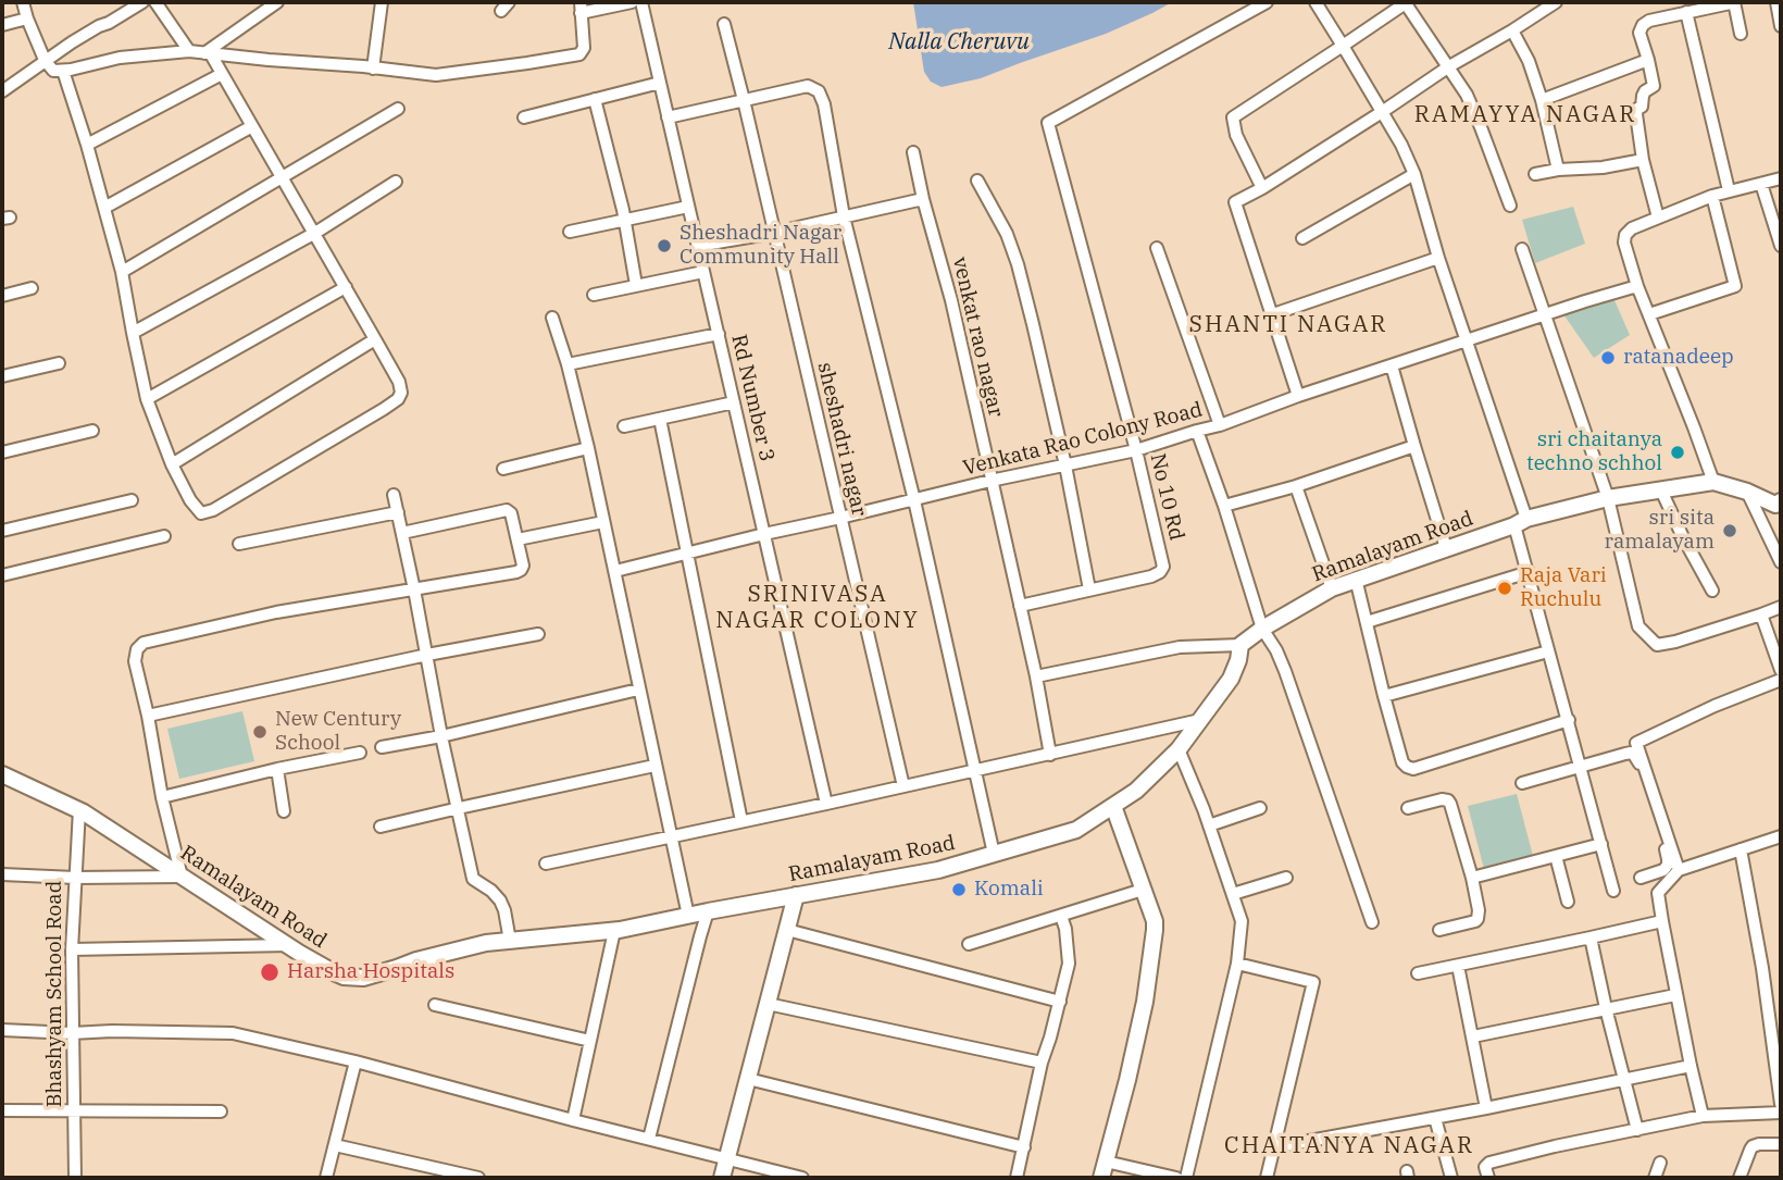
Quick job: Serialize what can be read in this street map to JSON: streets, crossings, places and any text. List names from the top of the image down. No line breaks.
{"streets":{"street":["venkat rao nagar","Rd Number 3","sheshadri nagar","Venkata Rao Colony Road","No 10 Rd","Ramalayam Road","Bhashyam School Road"]},"crossings":[["venkat rao nagar","Venkata Rao Colony Road"],["venkat rao nagar","No 10 Rd"],["Rd Number 3","Venkata Rao Colony Road"],["sheshadri nagar","Venkata Rao Colony Road"],["Venkata Rao Colony Road","No 10 Rd"],["Ramalayam Road","Bhashyam School Road"]],"districts":["RAMAYYA NAGAR","SHANTI NAGAR","SRINIVASA NAGAR COLONY","CHAITANYA NAGAR"],"water":["Nalla Cheruvu"],"places":["Sheshadri Nagar Community Hall","ratanadeep","sri chaitanya techno schhol","sri sita ramalayam","Raja Vari Ruchulu","New Century School","Komali","Harsha Hospitals"]}
